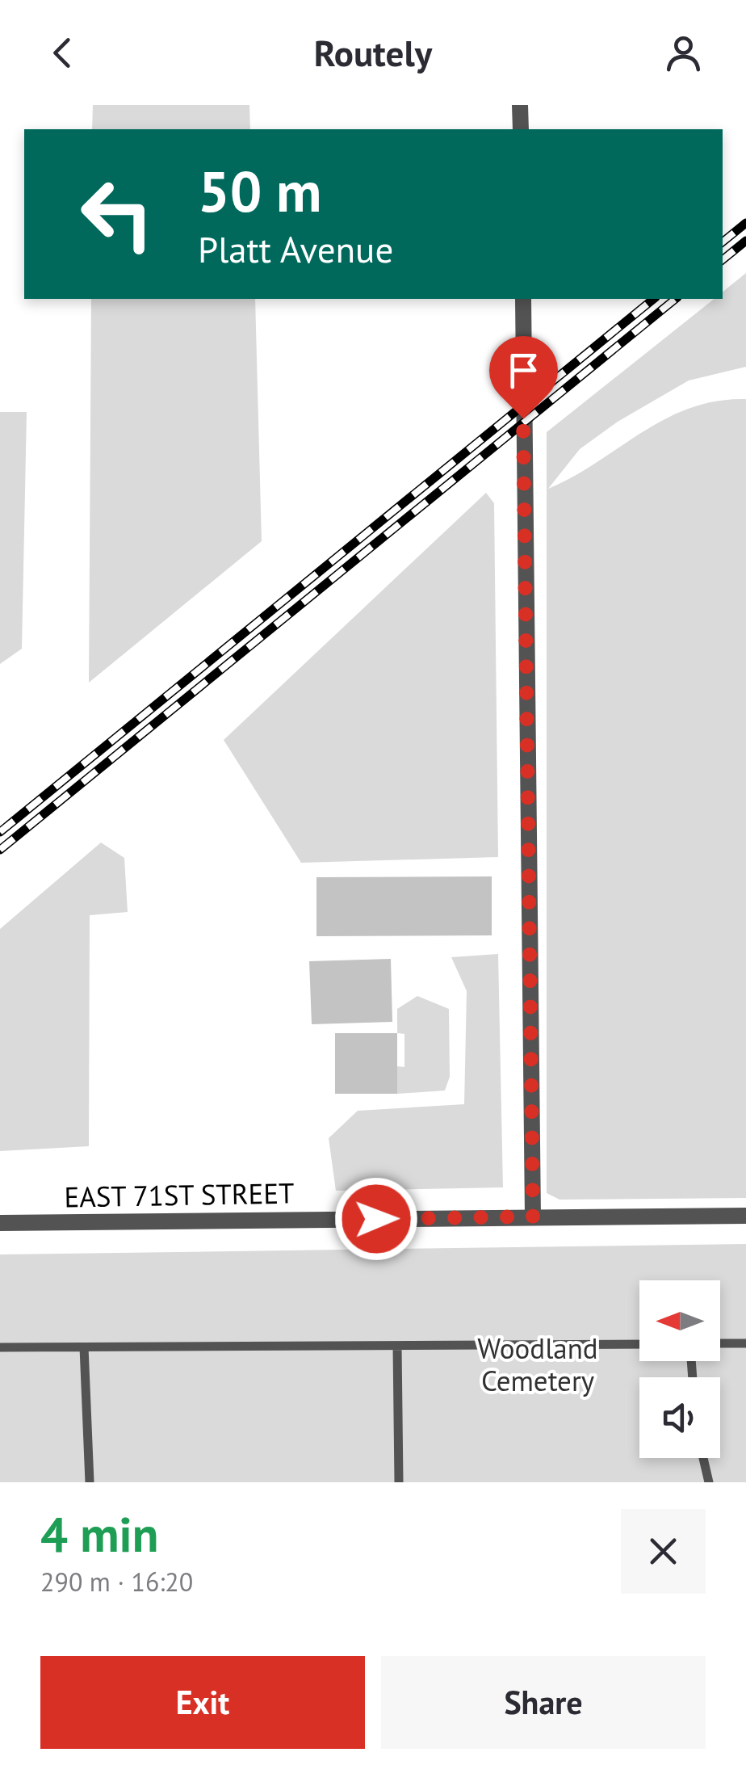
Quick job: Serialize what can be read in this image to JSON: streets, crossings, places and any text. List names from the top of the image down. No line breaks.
{"streets":{"street":["EAST 71ST STREET"]},"parks":["Woodland Cemetery"],"north":"left","page":{"header":"Routely","turn":["50 m","Platt Avenue"],"heading":["4 min","290 m · 16:20"],"buttons":["Exit","Share"]}}
